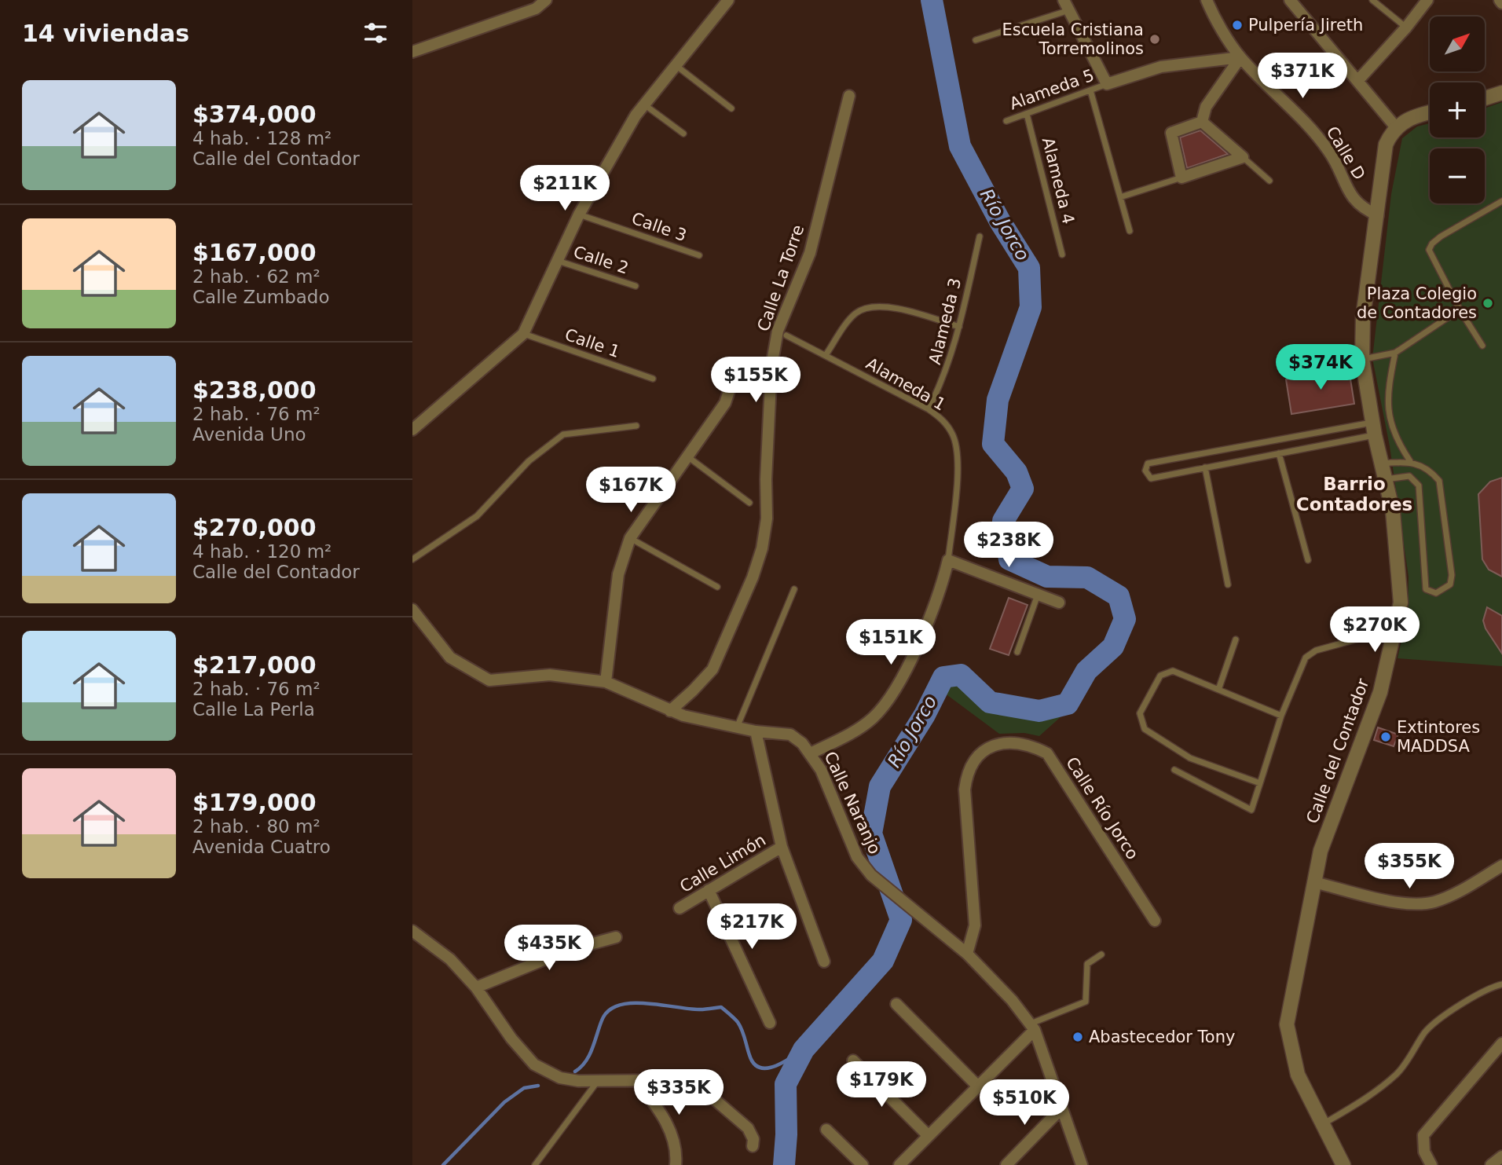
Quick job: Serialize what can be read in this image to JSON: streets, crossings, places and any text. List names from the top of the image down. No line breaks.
{"streets":{"street":["Calle D","Calle La Torre","Calle del Contador","Calle Naranjo","Calle Río Jorco","Calle Limón"],"lane":["Alameda 5","Alameda 4","Calle 3","Calle 2","Alameda 3","Calle 1","Alameda 1"]},"crossings":[["Alameda 5","Alameda 4"],["Calle D","Calle del Contador"],["Calle La Torre","Calle Naranjo"],["Alameda 3","Alameda 1"],["Calle Naranjo","Calle Río Jorco"]],"districts":["Barrio Contadores"],"water":["Río Jorco"],"places":["Pulpería Jireth","Escuela Cristiana Torremolinos","Plaza Colegio de Contadores","Extintores MADDSA","Abastecedor Tony"],"north":"top right","page":{"heading":"14 viviendas","map_buttons":["+","−"],"price":["$371K","$211K","$374K","$155K","$167K","$238K","$270K","$151K","$355K","$217K","$435K","$179K","$335K","$510K"],"list":[{"name":"$374,000","note":"4 hab. · 128 m² · Calle del Contador"},{"name":"$167,000","note":"2 hab. · 62 m² · Calle Zumbado"},{"name":"$238,000","note":"2 hab. · 76 m² · Avenida Uno"},{"name":"$270,000","note":"4 hab. · 120 m² · Calle del Contador"},{"name":"$217,000","note":"2 hab. · 76 m² · Calle La Perla"},{"name":"$179,000","note":"2 hab. · 80 m² · Avenida Cuatro"}]}}
